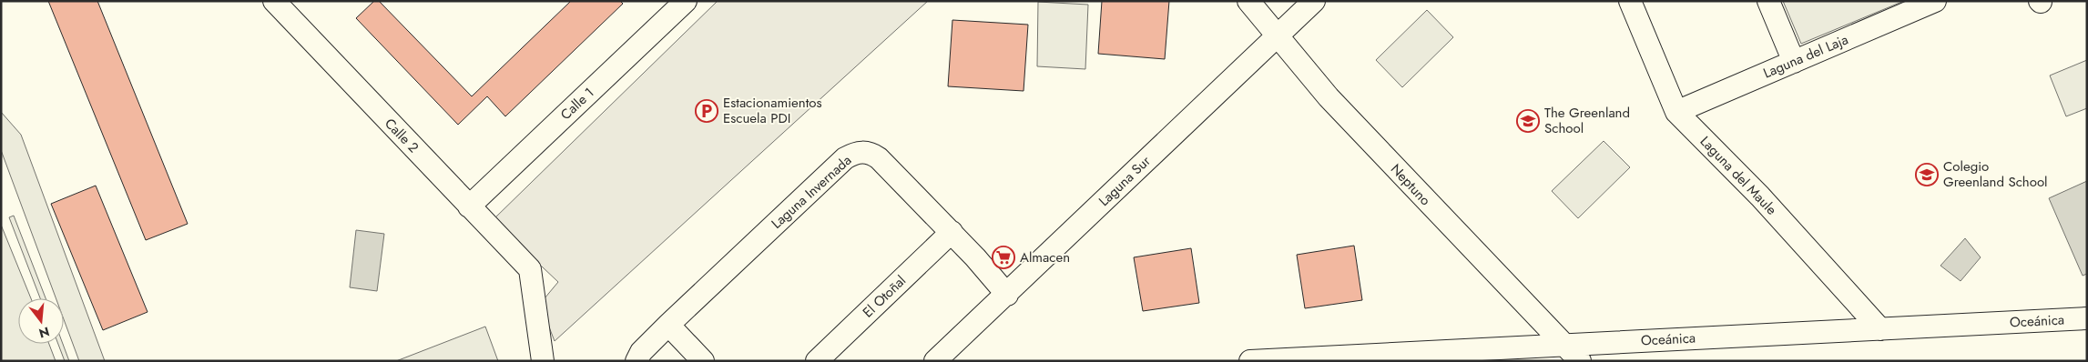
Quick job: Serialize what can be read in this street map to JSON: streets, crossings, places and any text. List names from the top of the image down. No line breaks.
{"streets":{"street":["Laguna del Laja","Calle 1","Calle 2","Laguna del Maule","Laguna Sur","Neptuno","Laguna Invernada","El Otoñal","Oceánica"]},"crossings":[["Laguna del Laja","Laguna del Maule"],["Calle 1","Calle 2"],["Laguna del Maule","Oceánica"],["Laguna Sur","Neptuno"],["Laguna Sur","Laguna Invernada"],["Neptuno","Oceánica"],["Laguna Invernada","El Otoñal"]],"places":{"parking":["Estacionamientos Escuela PDI"],"school or university":["The Greenland School","Colegio Greenland School"],"supermarket":["Almacen"]},"north":"bottom"}
